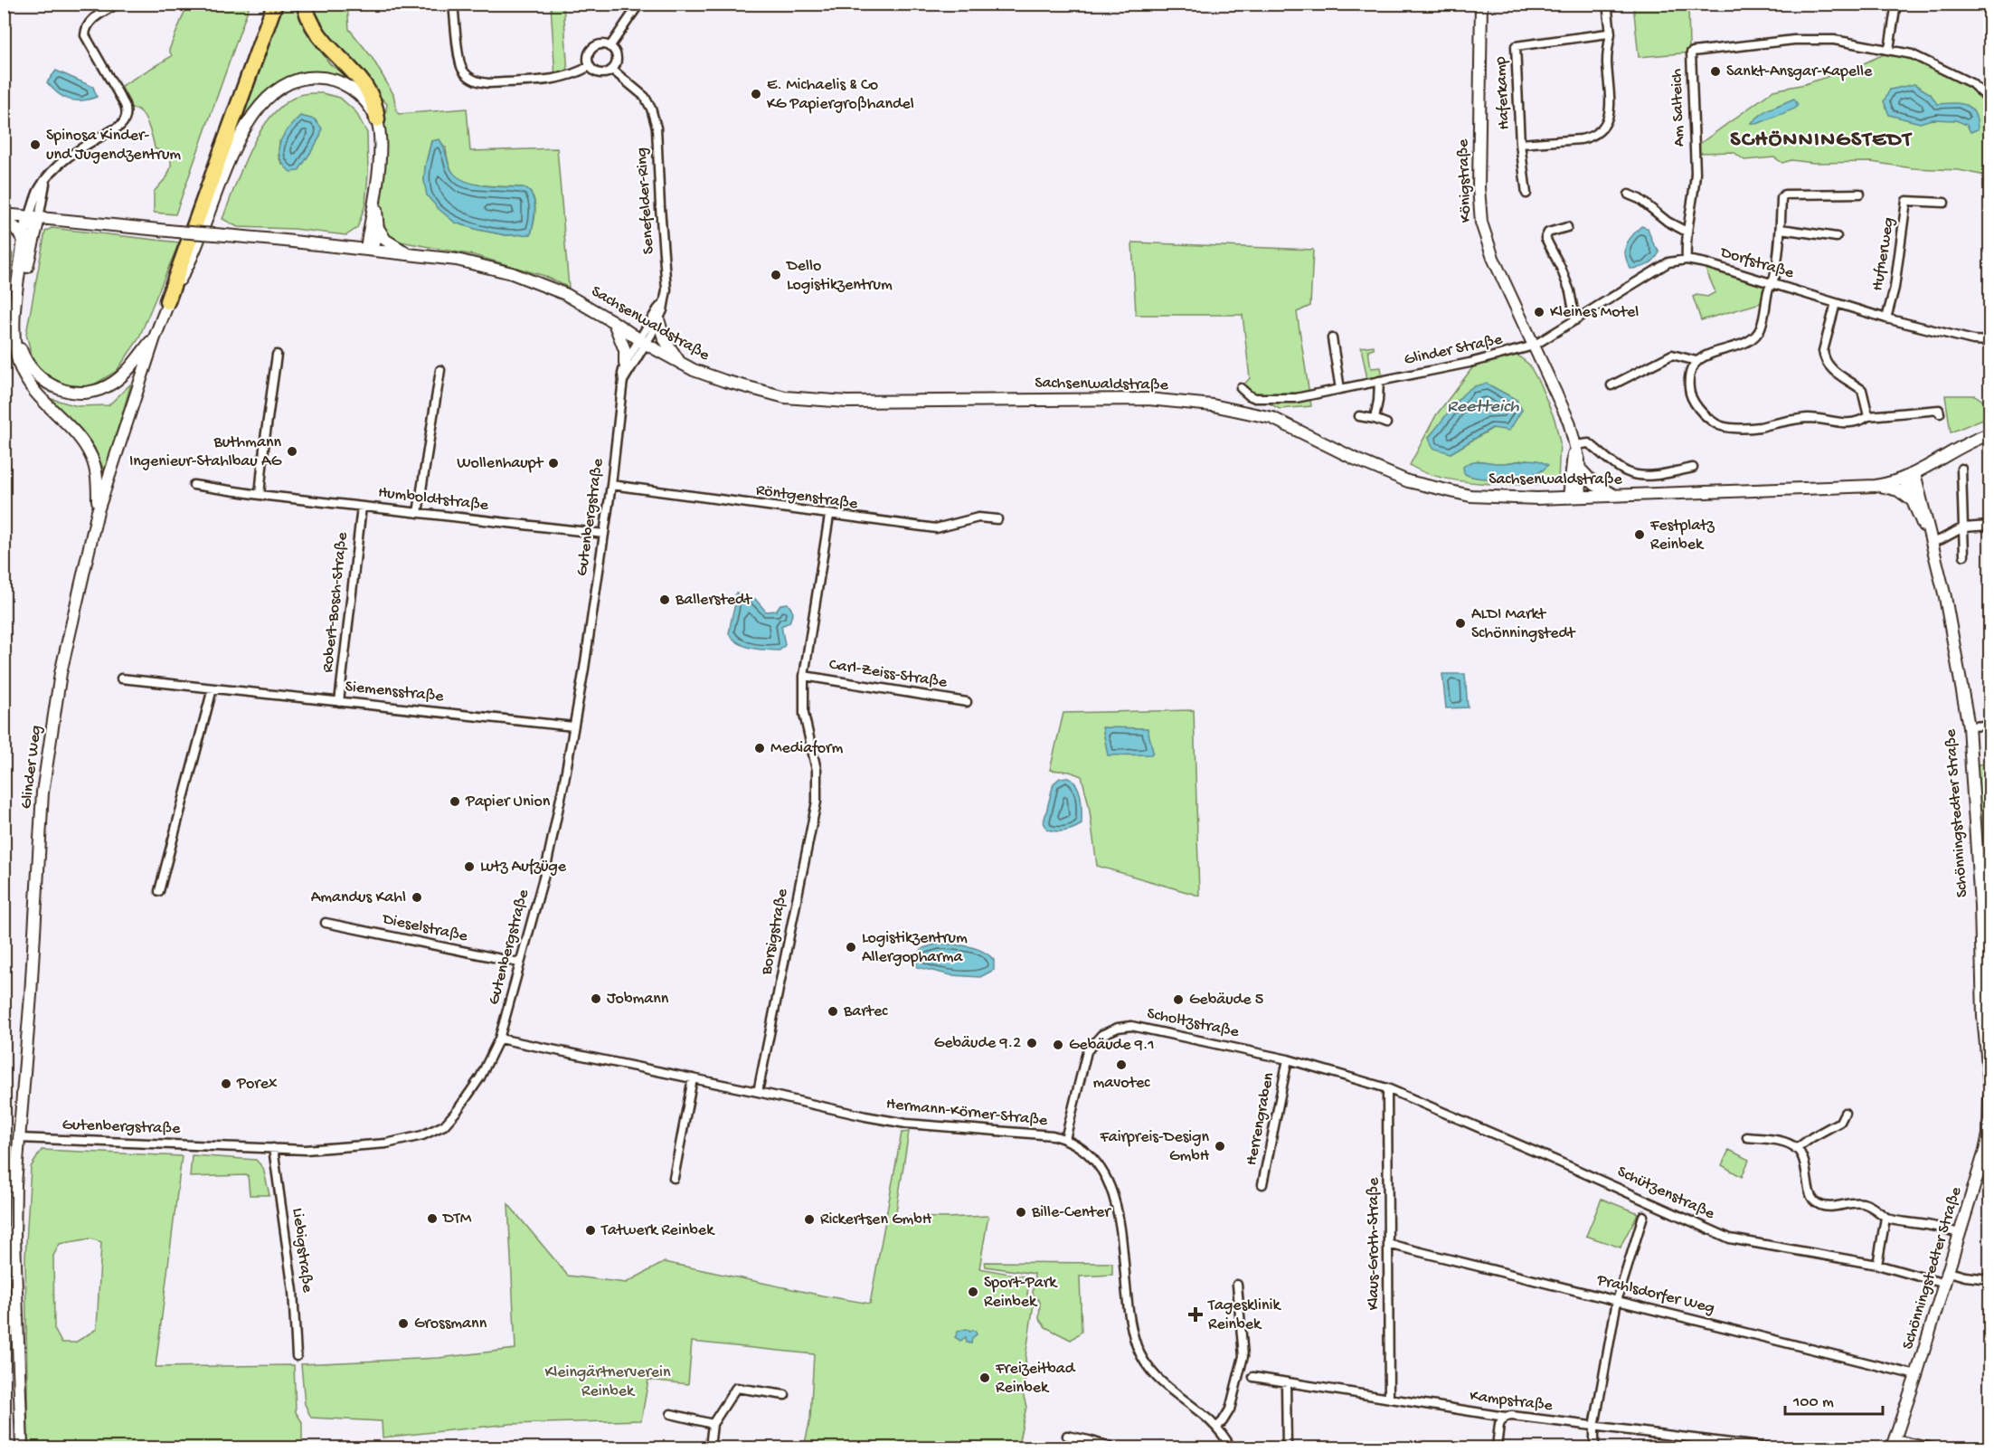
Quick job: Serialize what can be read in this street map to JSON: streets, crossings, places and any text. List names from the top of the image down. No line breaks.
{"streets":{"main road":["Königstraße","Sachsenwaldstraße","Glinder Weg","Schönningstedter Straße"],"street":["Haferkamp","Am Salteich","Senefelder-Ring","Hufnerweg","Dorfstraße","Glinder Straße","Röntgenstraße","Humboldtstraße","Gutenbergstraße","Robert-Bosch-Straße","Carl-Zeiss-Straße","Siemensstraße","Dieselstraße","Borsigstraße","Scholtzstraße","Hermann-Körner-Straße","Herrengraben","Schützenstraße","Klaus-Groth-Straße","Liebigstraße","Prahlsdorfer Weg","Kampstraße"]},"crossings":[["Am Salteich","Dorfstraße"],["Königstraße","Dorfstraße"],["Königstraße","Sachsenwaldstraße"],["Königstraße","Glinder Straße"],["Senefelder-Ring","Sachsenwaldstraße"],["Senefelder-Ring","Gutenbergstraße"],["Hufnerweg","Dorfstraße"],["Dorfstraße","Glinder Straße"],["Sachsenwaldstraße","Gutenbergstraße"],["Sachsenwaldstraße","Schönningstedter Straße"],["Röntgenstraße","Gutenbergstraße"],["Röntgenstraße","Borsigstraße"],["Humboldtstraße","Gutenbergstraße"],["Humboldtstraße","Robert-Bosch-Straße"],["Gutenbergstraße","Siemensstraße"],["Gutenbergstraße","Glinder Weg"],["Gutenbergstraße","Dieselstraße"],["Gutenbergstraße","Liebigstraße"],["Robert-Bosch-Straße","Siemensstraße"],["Carl-Zeiss-Straße","Borsigstraße"],["Schönningstedter Straße","Schützenstraße"],["Schönningstedter Straße","Prahlsdorfer Weg"],["Borsigstraße","Hermann-Körner-Straße"],["Scholtzstraße","Hermann-Körner-Straße"],["Scholtzstraße","Herrengraben"],["Scholtzstraße","Schützenstraße"],["Scholtzstraße","Klaus-Groth-Straße"],["Schützenstraße","Klaus-Groth-Straße"],["Klaus-Groth-Straße","Prahlsdorfer Weg"],["Klaus-Groth-Straße","Kampstraße"]],"districts":["SCHÖNNINGSTEDT"],"water":["Reetteich"],"parks":["Kleingärtnerverein Reinbek"],"places":{"other":["Sankt-Ansgar-Kapelle","E. Michaelis & Co KG Papiergroßhandel","Spinosa Kinder- und Jugendzentrum","Dello Logistikzentrum","Kleines Motel","Buthmann Ingenieur-Stahlbau AG","Wollenhaupt","Festplatz Reinbek","Ballerstedt","ALDI Markt Schönningstedt","Mediaform","Papier Union","Lutz Aufzüge","Amandus Kahl","Logistikzentrum Allergopharma","Jobmann","Gebäude 5","Bartec","Gebäude 9.2","Gebäude 9.1","mavotec","Porex","Fairpreis-Design GmbH","Bille-Center","DTM","Rickertsen GmbH","Tatwerk Reinbek","Sport-Park Reinbek","Grossmann","Freizeitbad Reinbek"],"health":["Tagesklinik Reinbek"]},"scale_bar":"100 m"}
